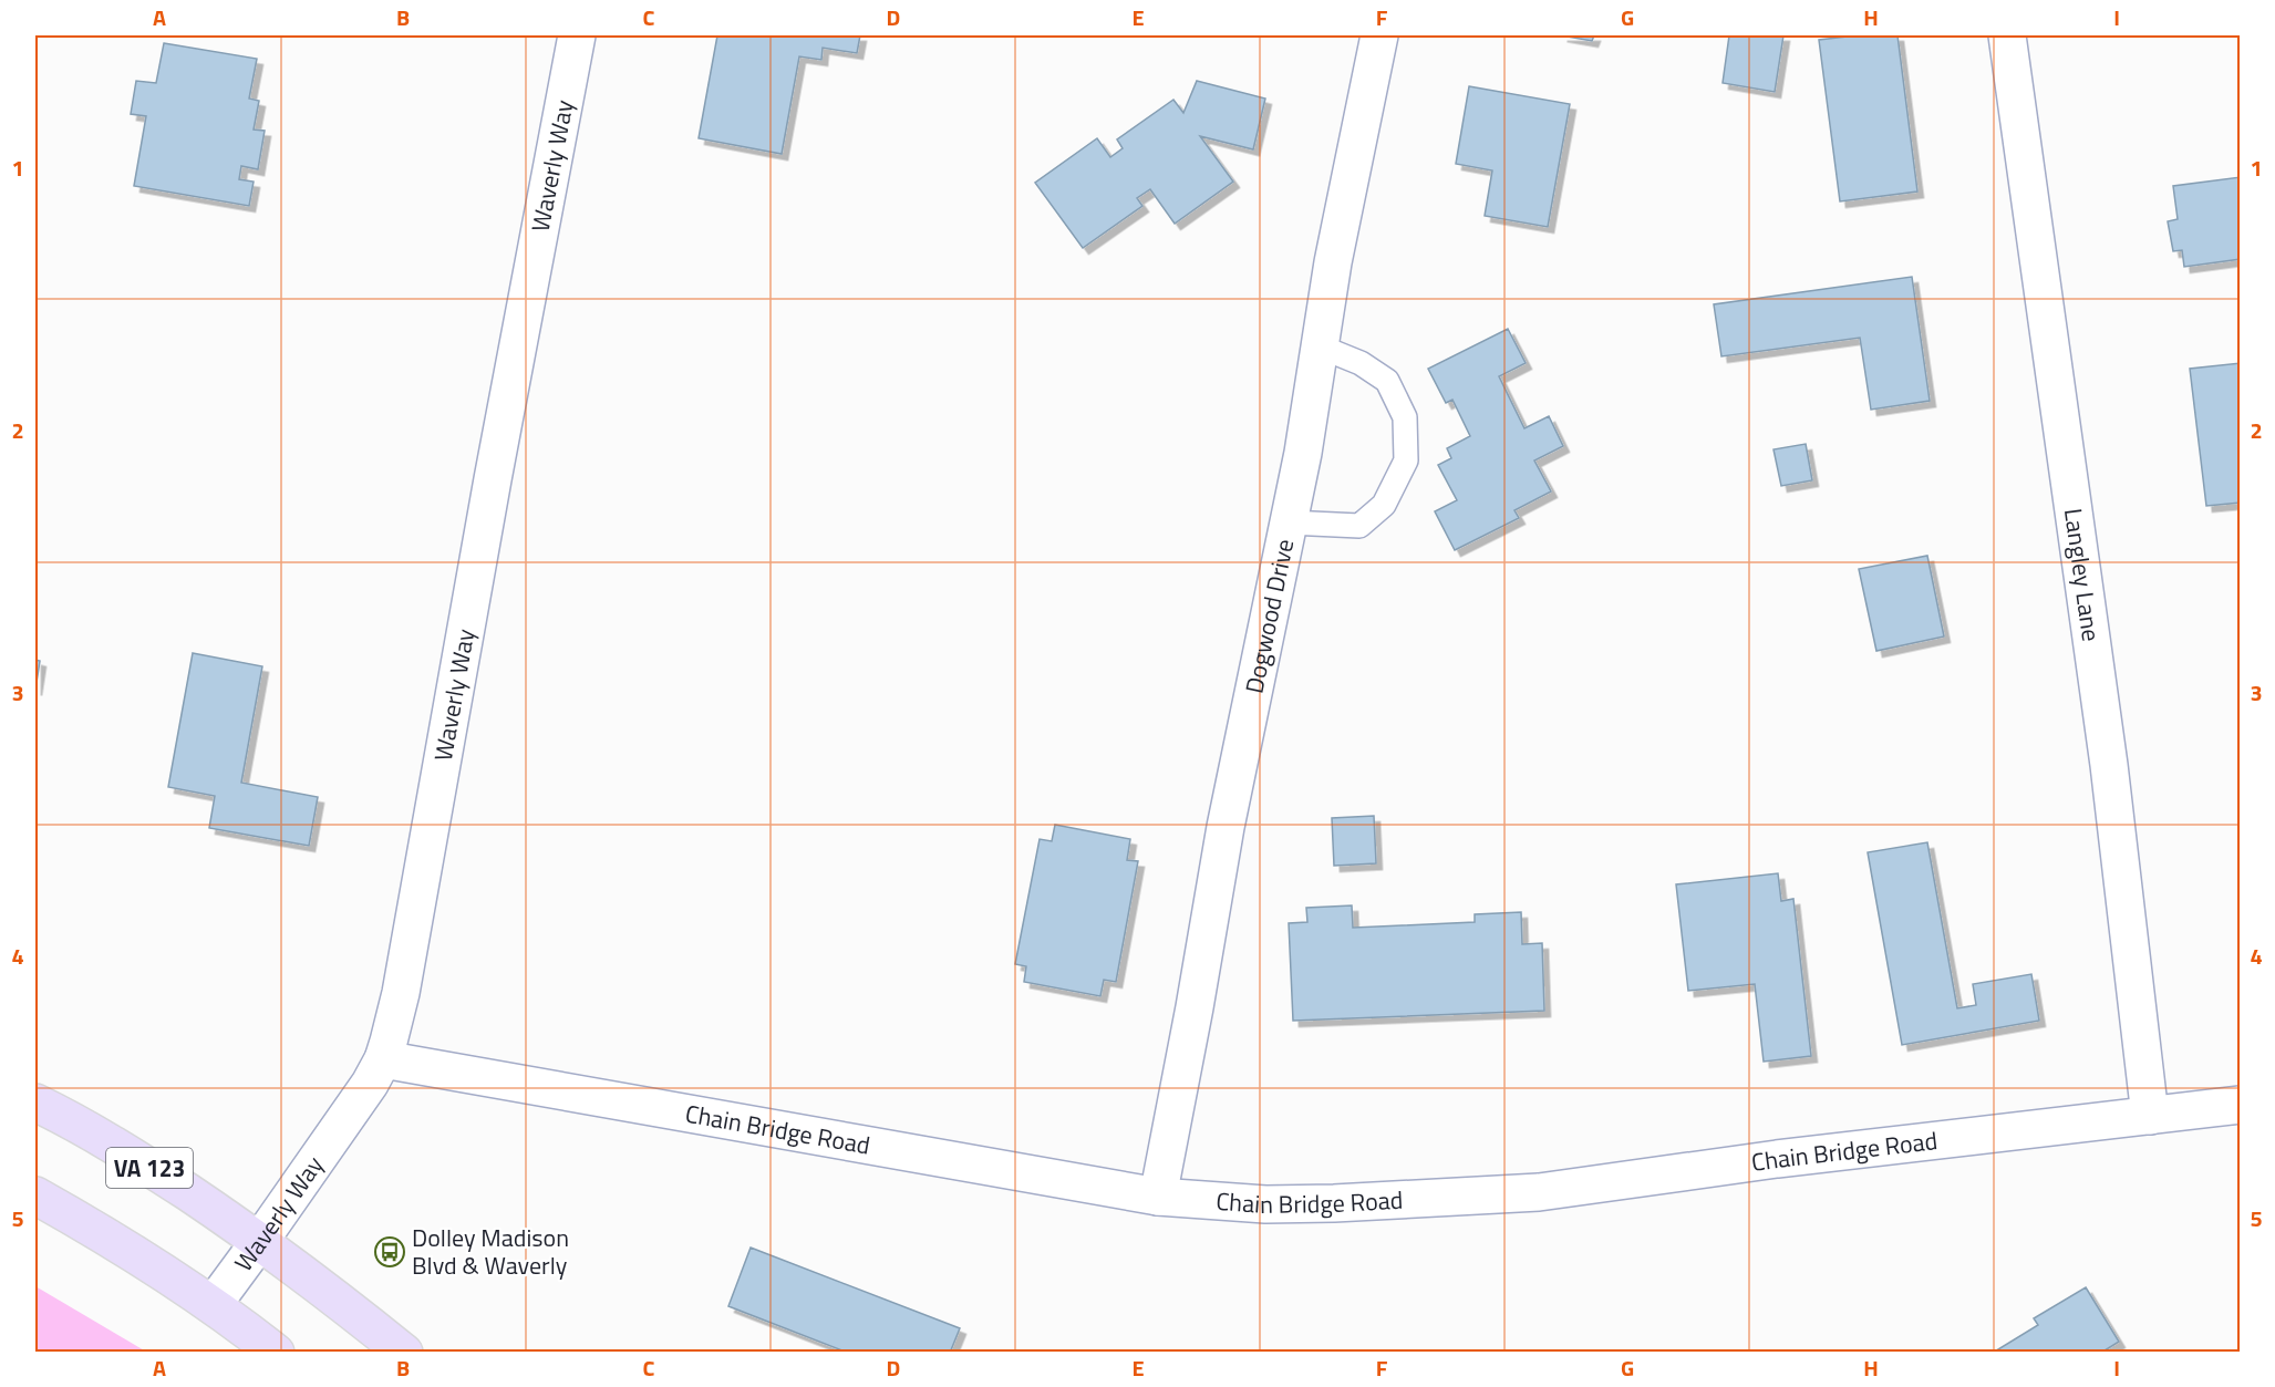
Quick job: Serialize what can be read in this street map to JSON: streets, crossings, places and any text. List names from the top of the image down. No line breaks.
{"streets":{"main road":["VA 123"],"street":["Waverly Way","Langley Lane","Dogwood Drive","Chain Bridge Road"]},"crossings":[["Waverly Way","Chain Bridge Road"],["Waverly Way","VA 123"],["Langley Lane","Chain Bridge Road"],["Dogwood Drive","Chain Bridge Road"]],"places":{"bus stop":["Dolley Madison Blvd & Waverly"]},"grid":{"columns":["A","B","C","D","E","F","G","H","I"],"rows":["1","2","3","4","5"]}}
